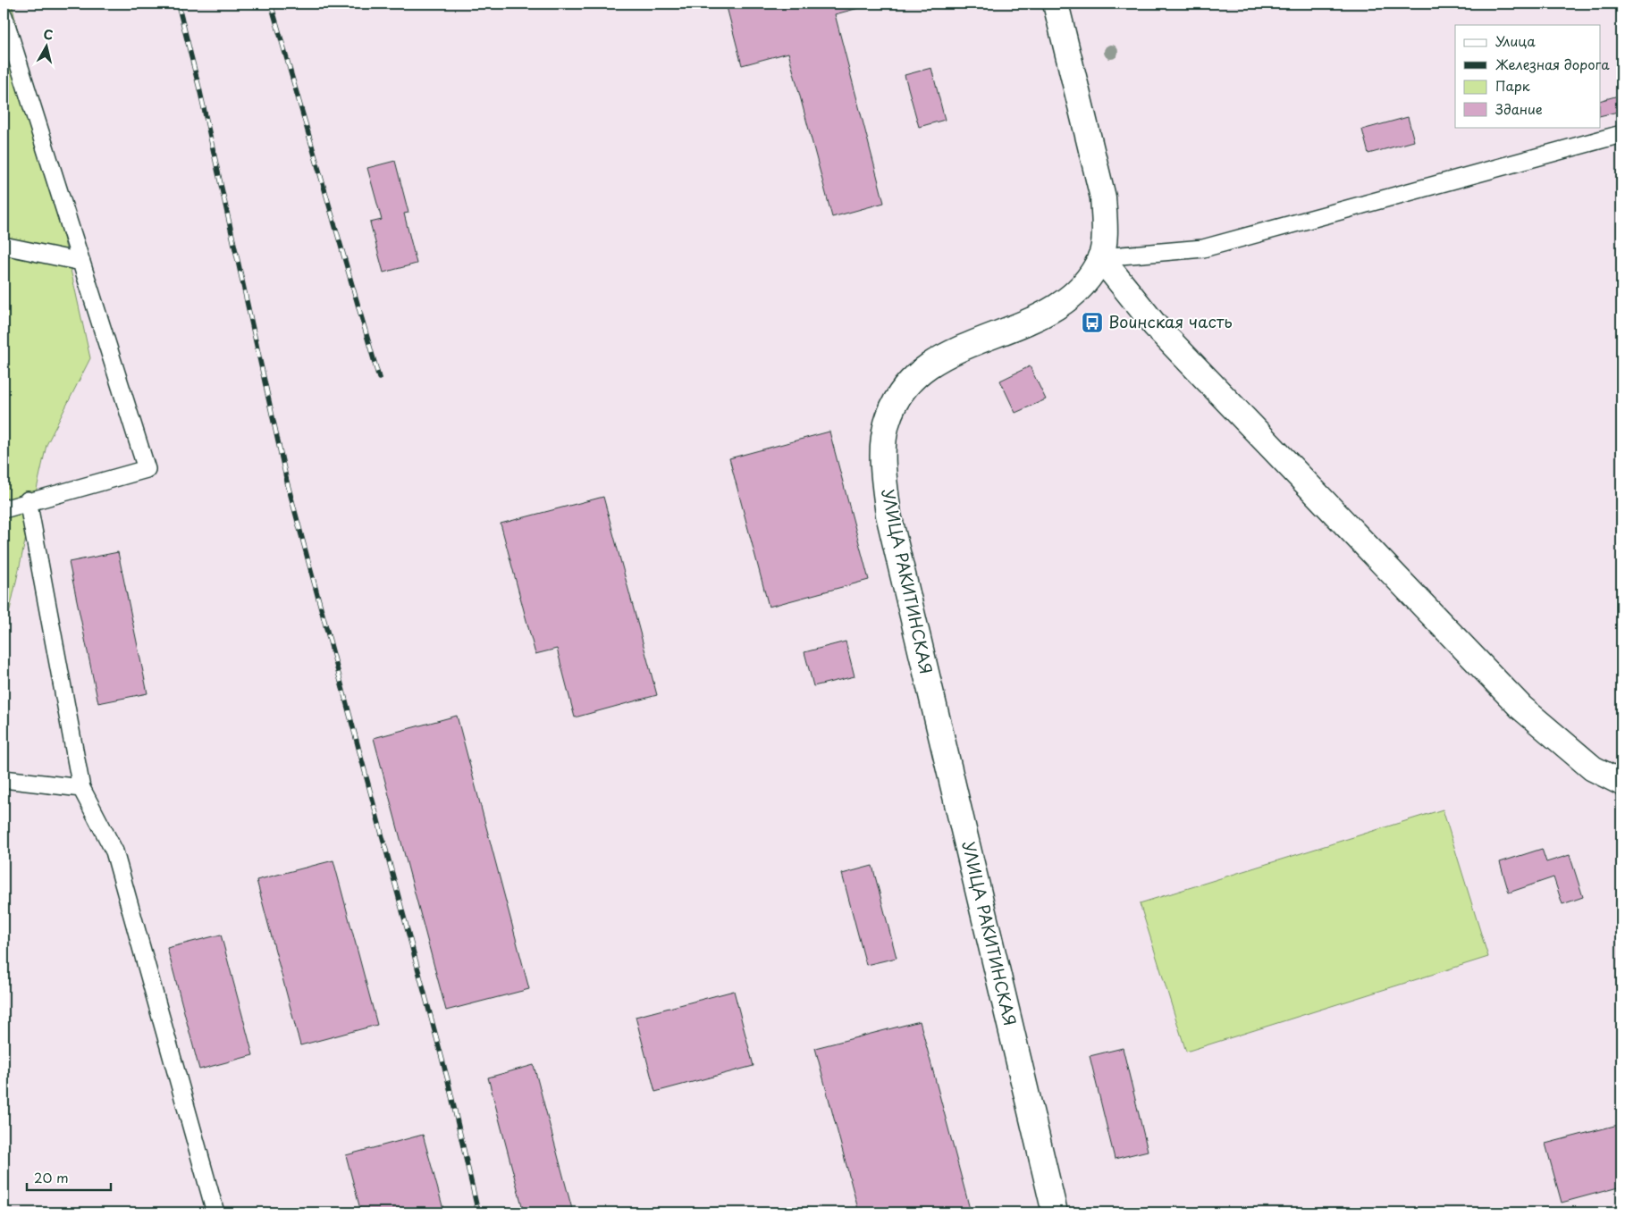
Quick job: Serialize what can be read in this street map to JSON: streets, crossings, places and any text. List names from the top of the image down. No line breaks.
{"streets":{"street":["УЛИЦА РАКИТИНСКАЯ"]},"places":{"bus stop":["Воинская часть"]},"legend":["Улица","Железная дорога","Парк","Здание"],"scale_bar":"20 m","north":"top"}
